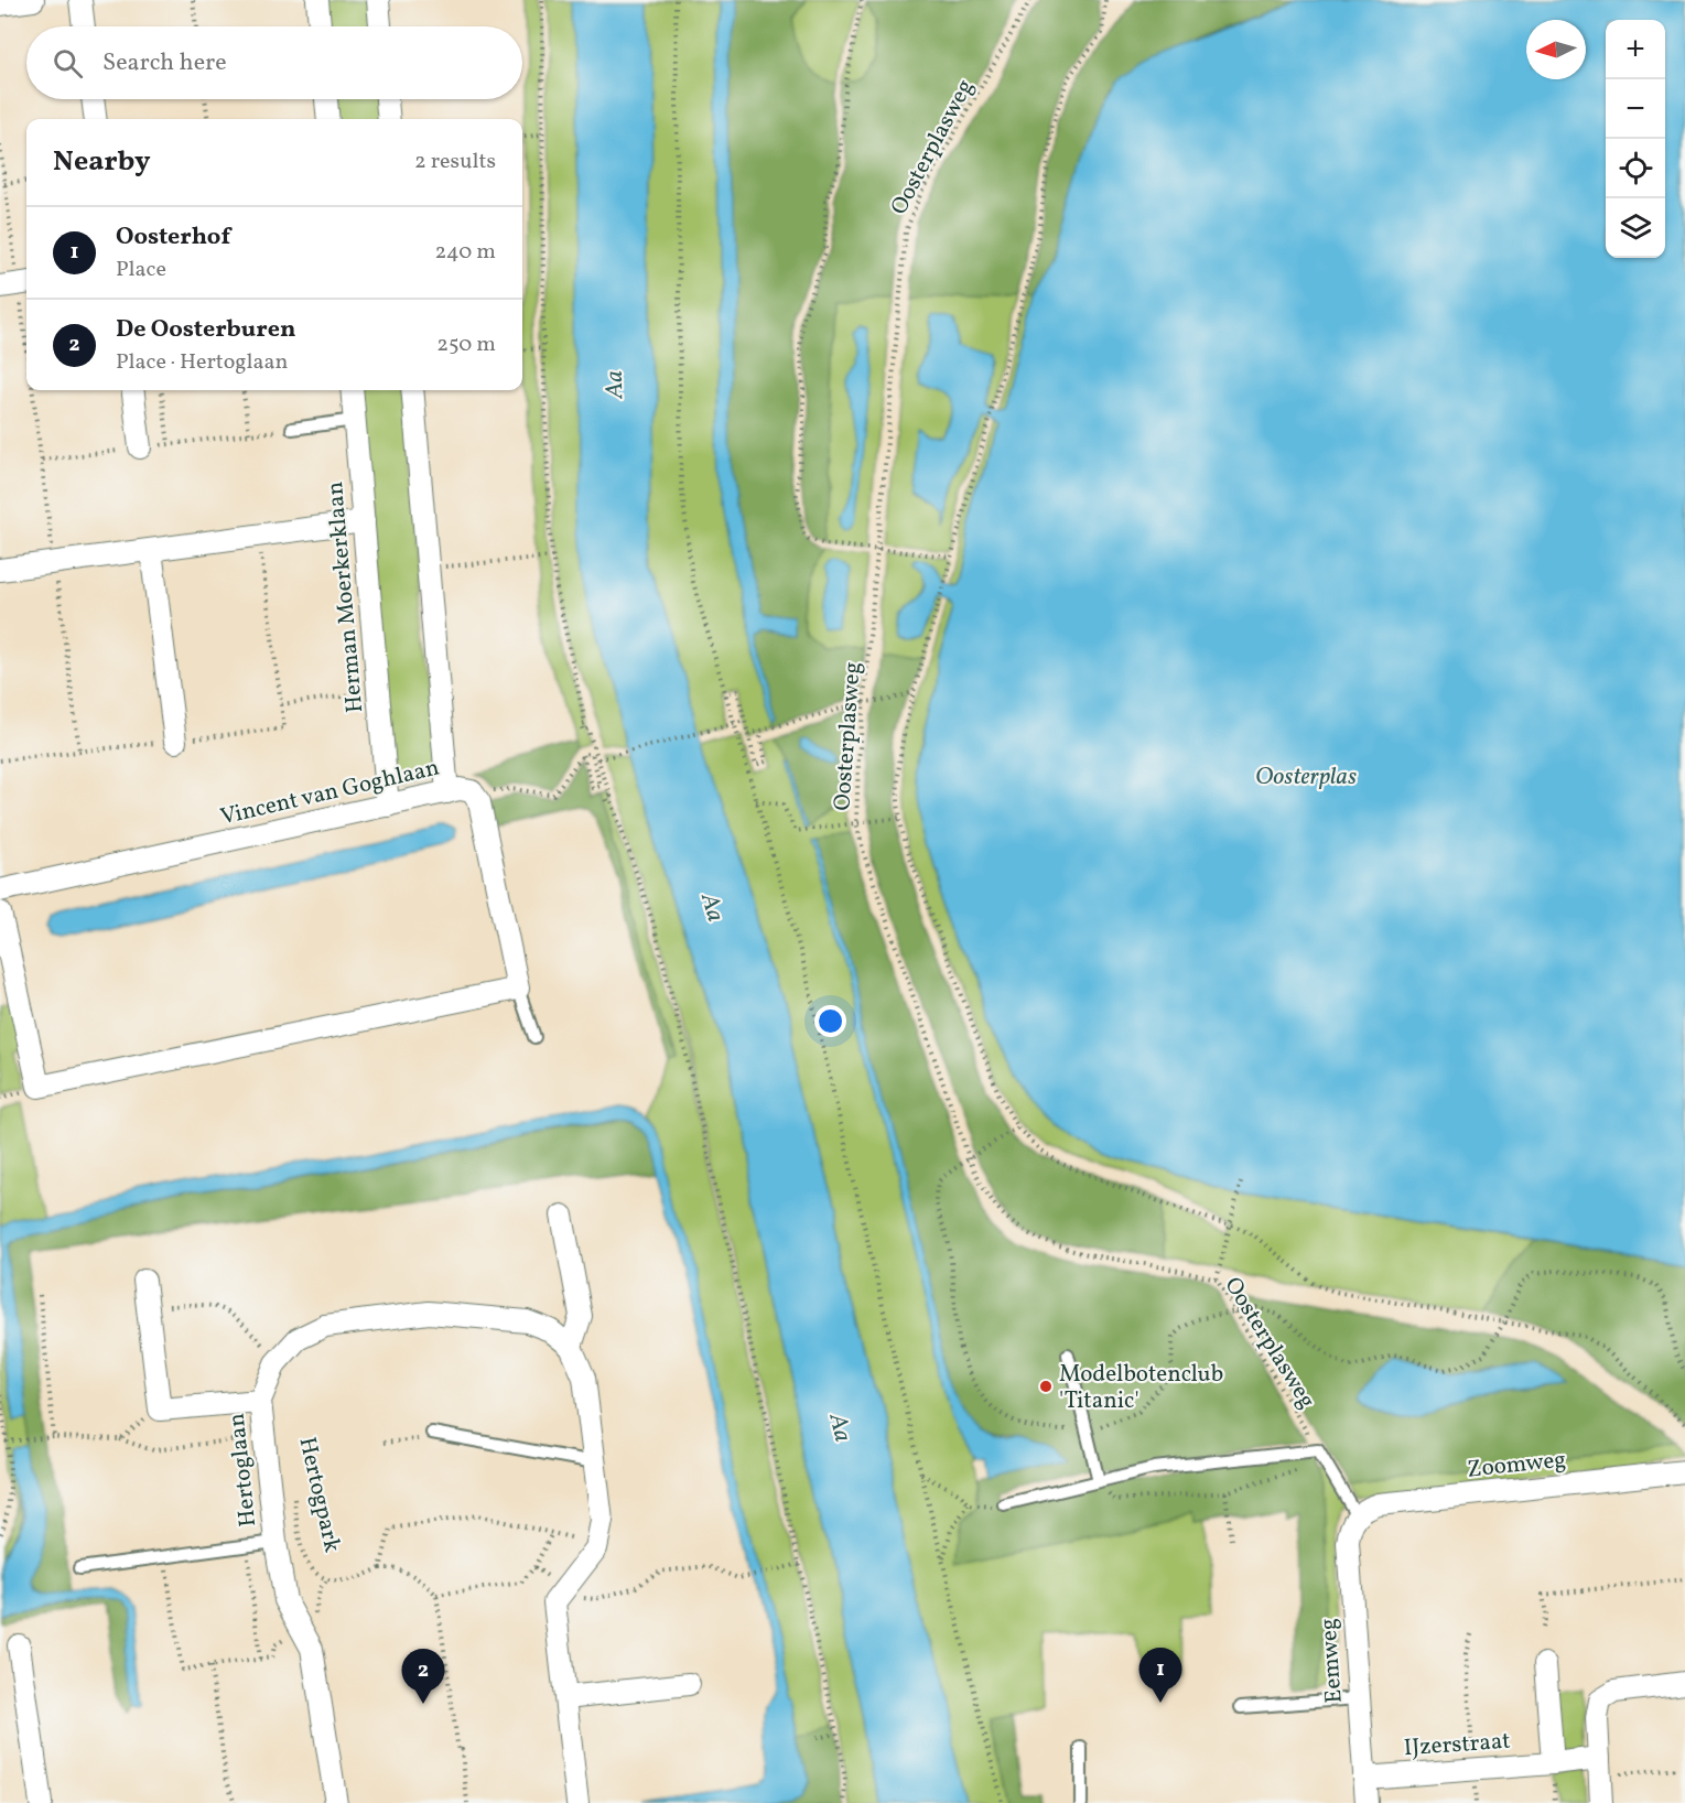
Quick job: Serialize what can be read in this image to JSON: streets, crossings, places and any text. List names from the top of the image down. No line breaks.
{"streets":{"street":["Herman Moerkerklaan","Vincent van Goghlaan","Zoomweg","Hertoglaan","Eemweg","IJzerstraat"],"path":["Oosterplasweg","Hertogpark"]},"crossings":[["Herman Moerkerklaan","Vincent van Goghlaan"],["Zoomweg","Eemweg"],["Hertoglaan","Hertogpark"],["Eemweg","IJzerstraat"]],"water":["Aa","Oosterplas"],"places":["Modelbotenclub 'Titanic'"],"north":"left","page":{"map_buttons":["+","−"],"search":"Search here","heading":["Nearby","2 results"],"list":[{"mark":"1","name":"Oosterhof","note":"Place","value":"240 m"},{"mark":"2","name":"De Oosterburen","note":"Place · Hertoglaan","value":"250 m"}],"pins":["1","2"]}}
